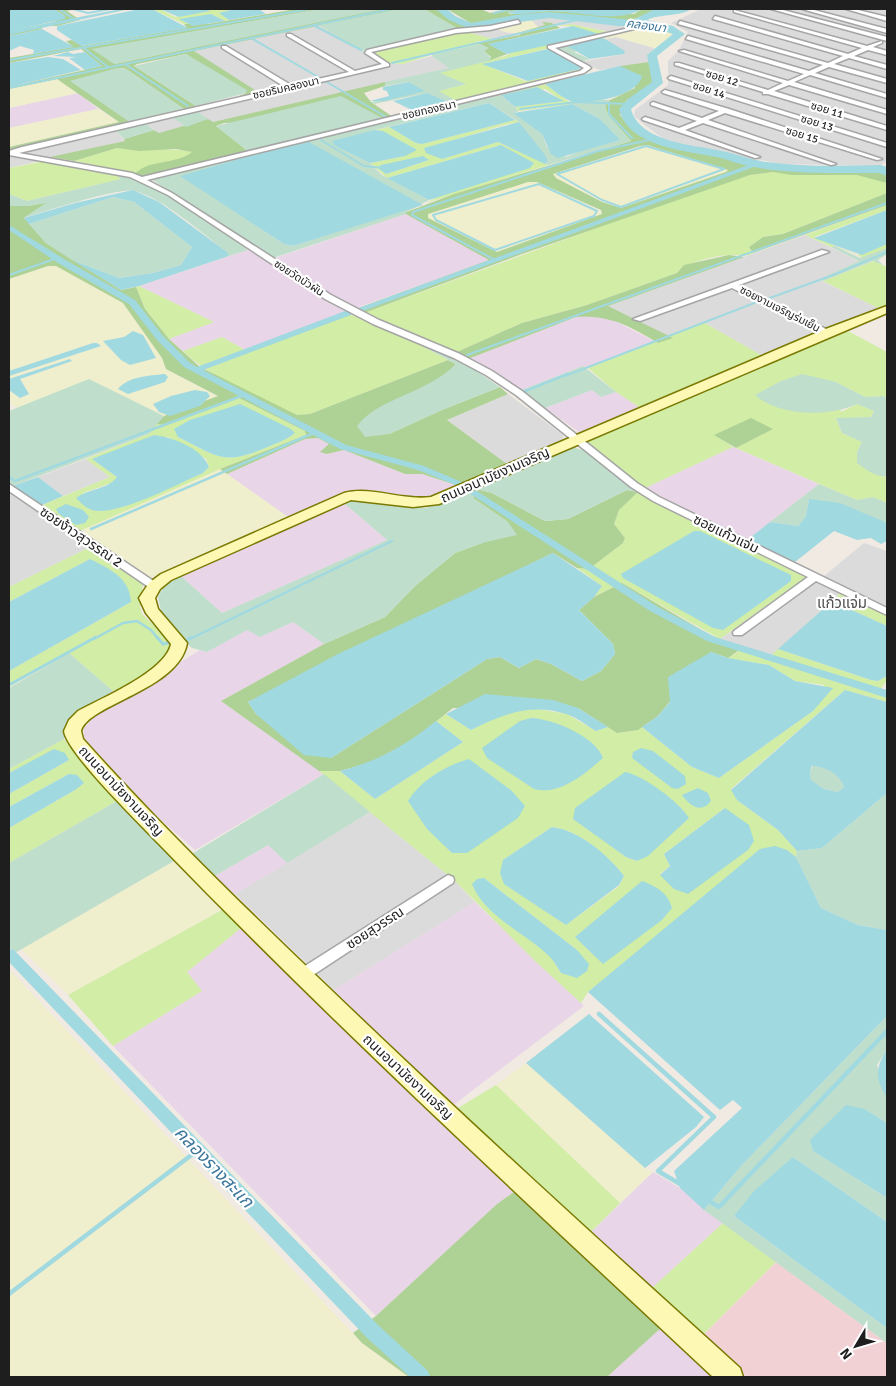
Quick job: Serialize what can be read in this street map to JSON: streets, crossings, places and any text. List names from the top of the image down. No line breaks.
{"streets":{"street":["ซอย 12","ซอยริมคลองนา","ซอย 14","ซอยทองธนา","ซอย 11","ซอย 13","ซอย 15","ซอยวัดบัวผัน","ซอยงามเจริญร่มเย็น","ถนนอนามัยงามเจริญ","ซอยแก้วแจ่ม","ซอยง้าวสุวรรณ 2","ซอยสุวรรณ"]},"crossings":[["ซอย 12","ซอย 11"],["ซอยริมคลองนา","ซอยวัดบัวผัน"],["ซอย 14","ซอย 13"],["ซอยทองธนา","ซอยวัดบัวผัน"],["ซอยวัดบัวผัน","ถนนอนามัยงามเจริญ"],["ซอยวัดบัวผัน","ซอยแก้วแจ่ม"],["ซอยงามเจริญร่มเย็น","ถนนอนามัยงามเจริญ"],["ถนนอนามัยงามเจริญ","ซอยแก้วแจ่ม"],["ถนนอนามัยงามเจริญ","ซอยง้าวสุวรรณ 2"],["ถนนอนามัยงามเจริญ","ซอยสุวรรณ"]],"districts":["แก้วแจ่ม"],"water":["คลองนา","คลองรางสะแก"],"north":"bottom left"}
